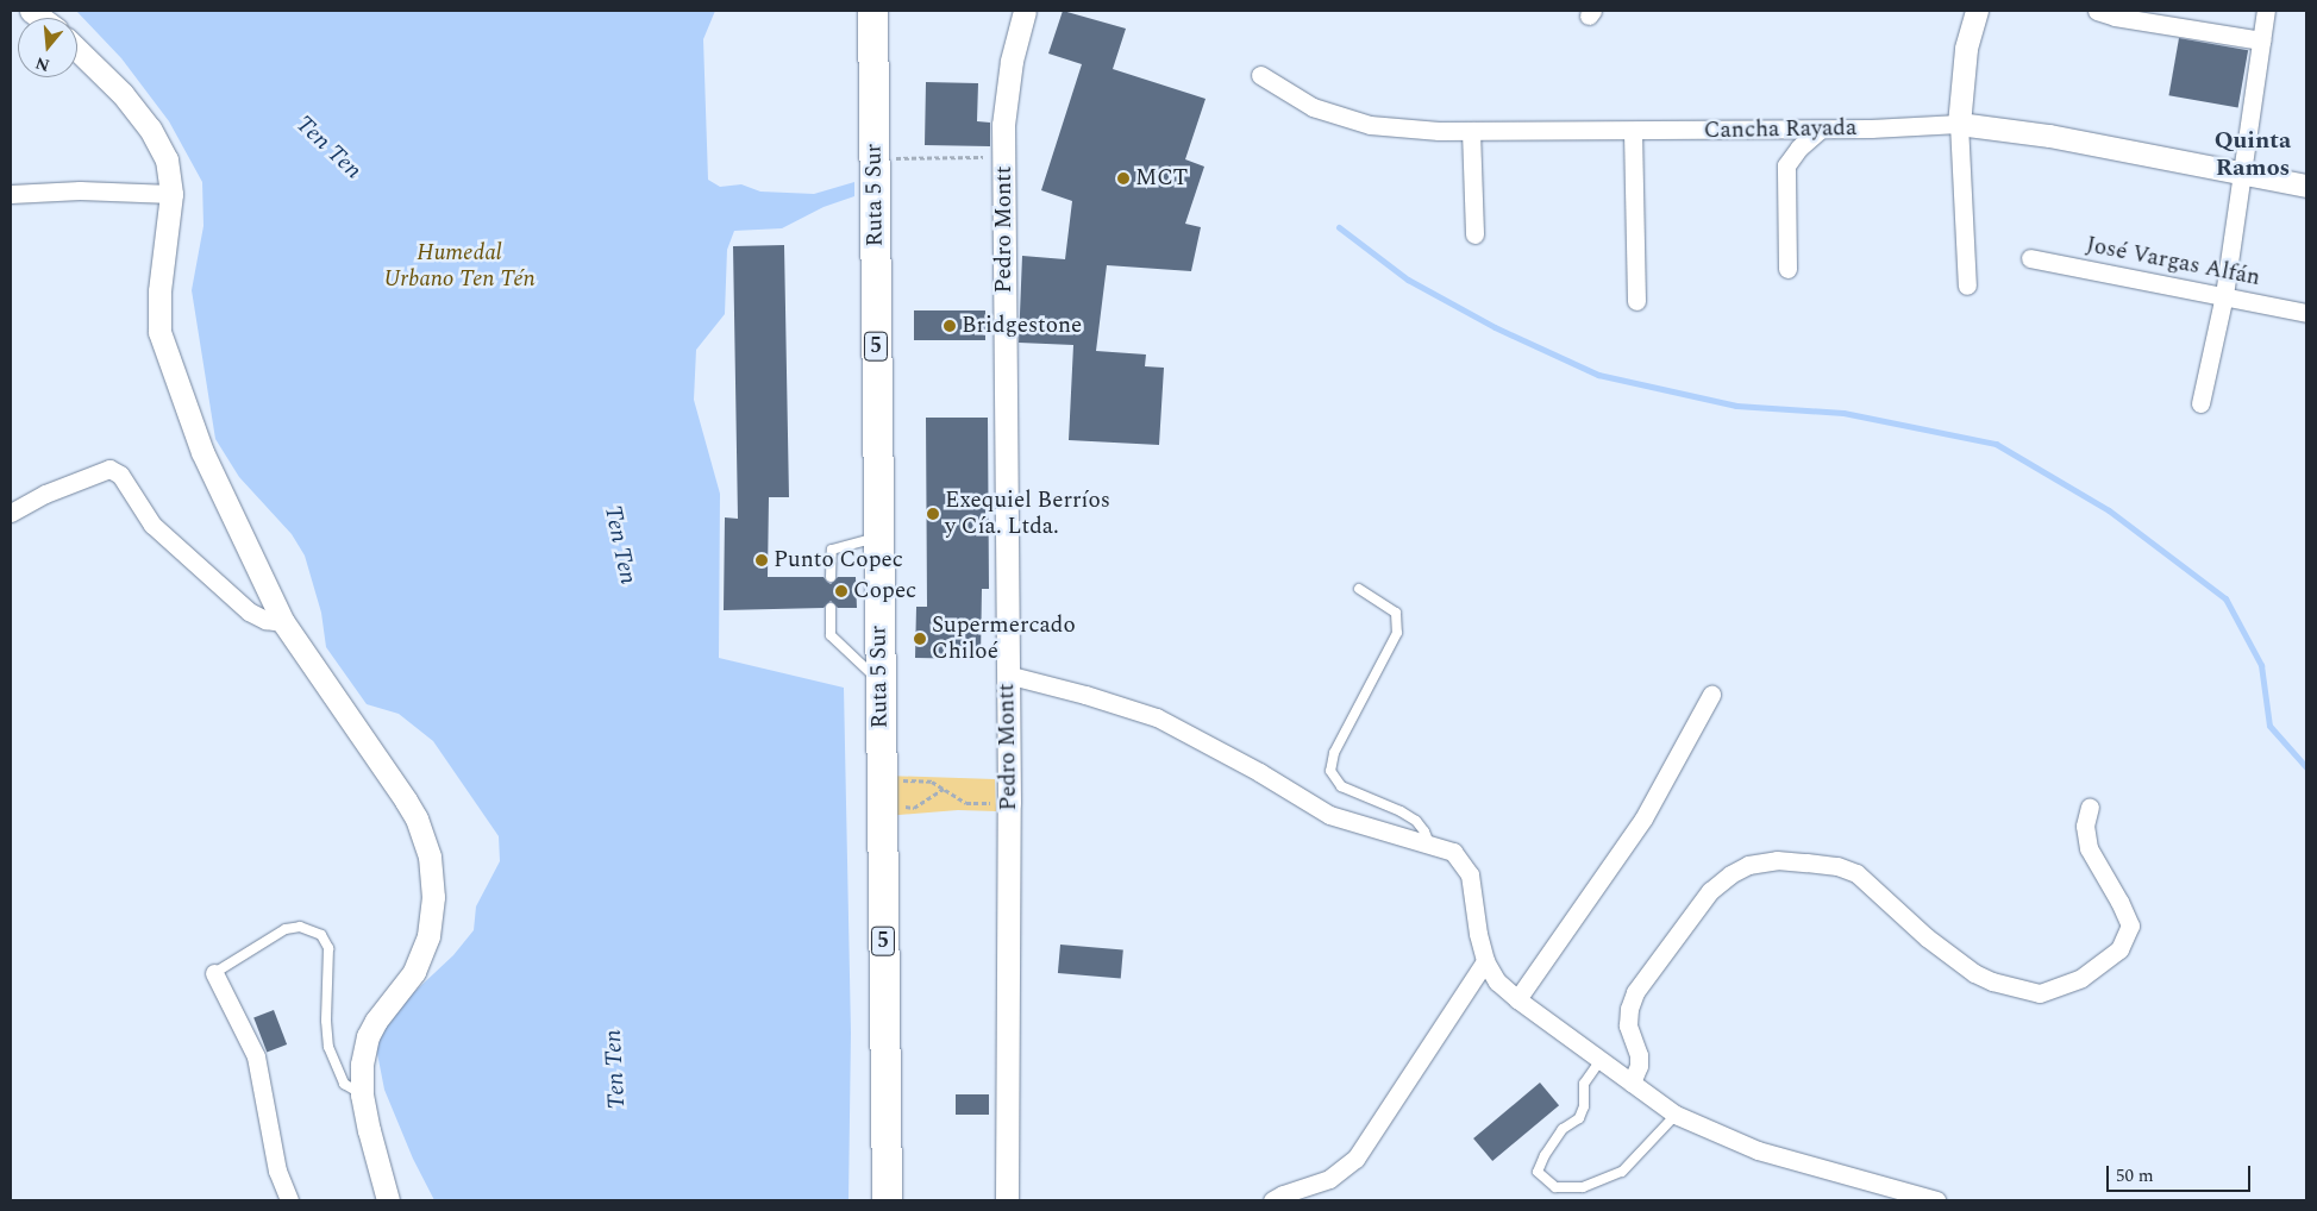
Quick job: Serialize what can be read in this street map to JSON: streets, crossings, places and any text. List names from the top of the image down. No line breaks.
{"streets":{"highway":["Ruta 5 Sur","5"],"street":["Cancha Rayada","Pedro Montt","José Vargas Alfán"]},"districts":["Quinta Ramos"],"water":["Ten Ten"],"parks":["Humedal Urbano Ten Tén"],"places":["MCT","Bridgestone","Exequiel Berríos y Cía. Ltda.","Punto Copec","Copec","Supermercado Chiloé"],"scale_bar":"50 m","north":"bottom"}
